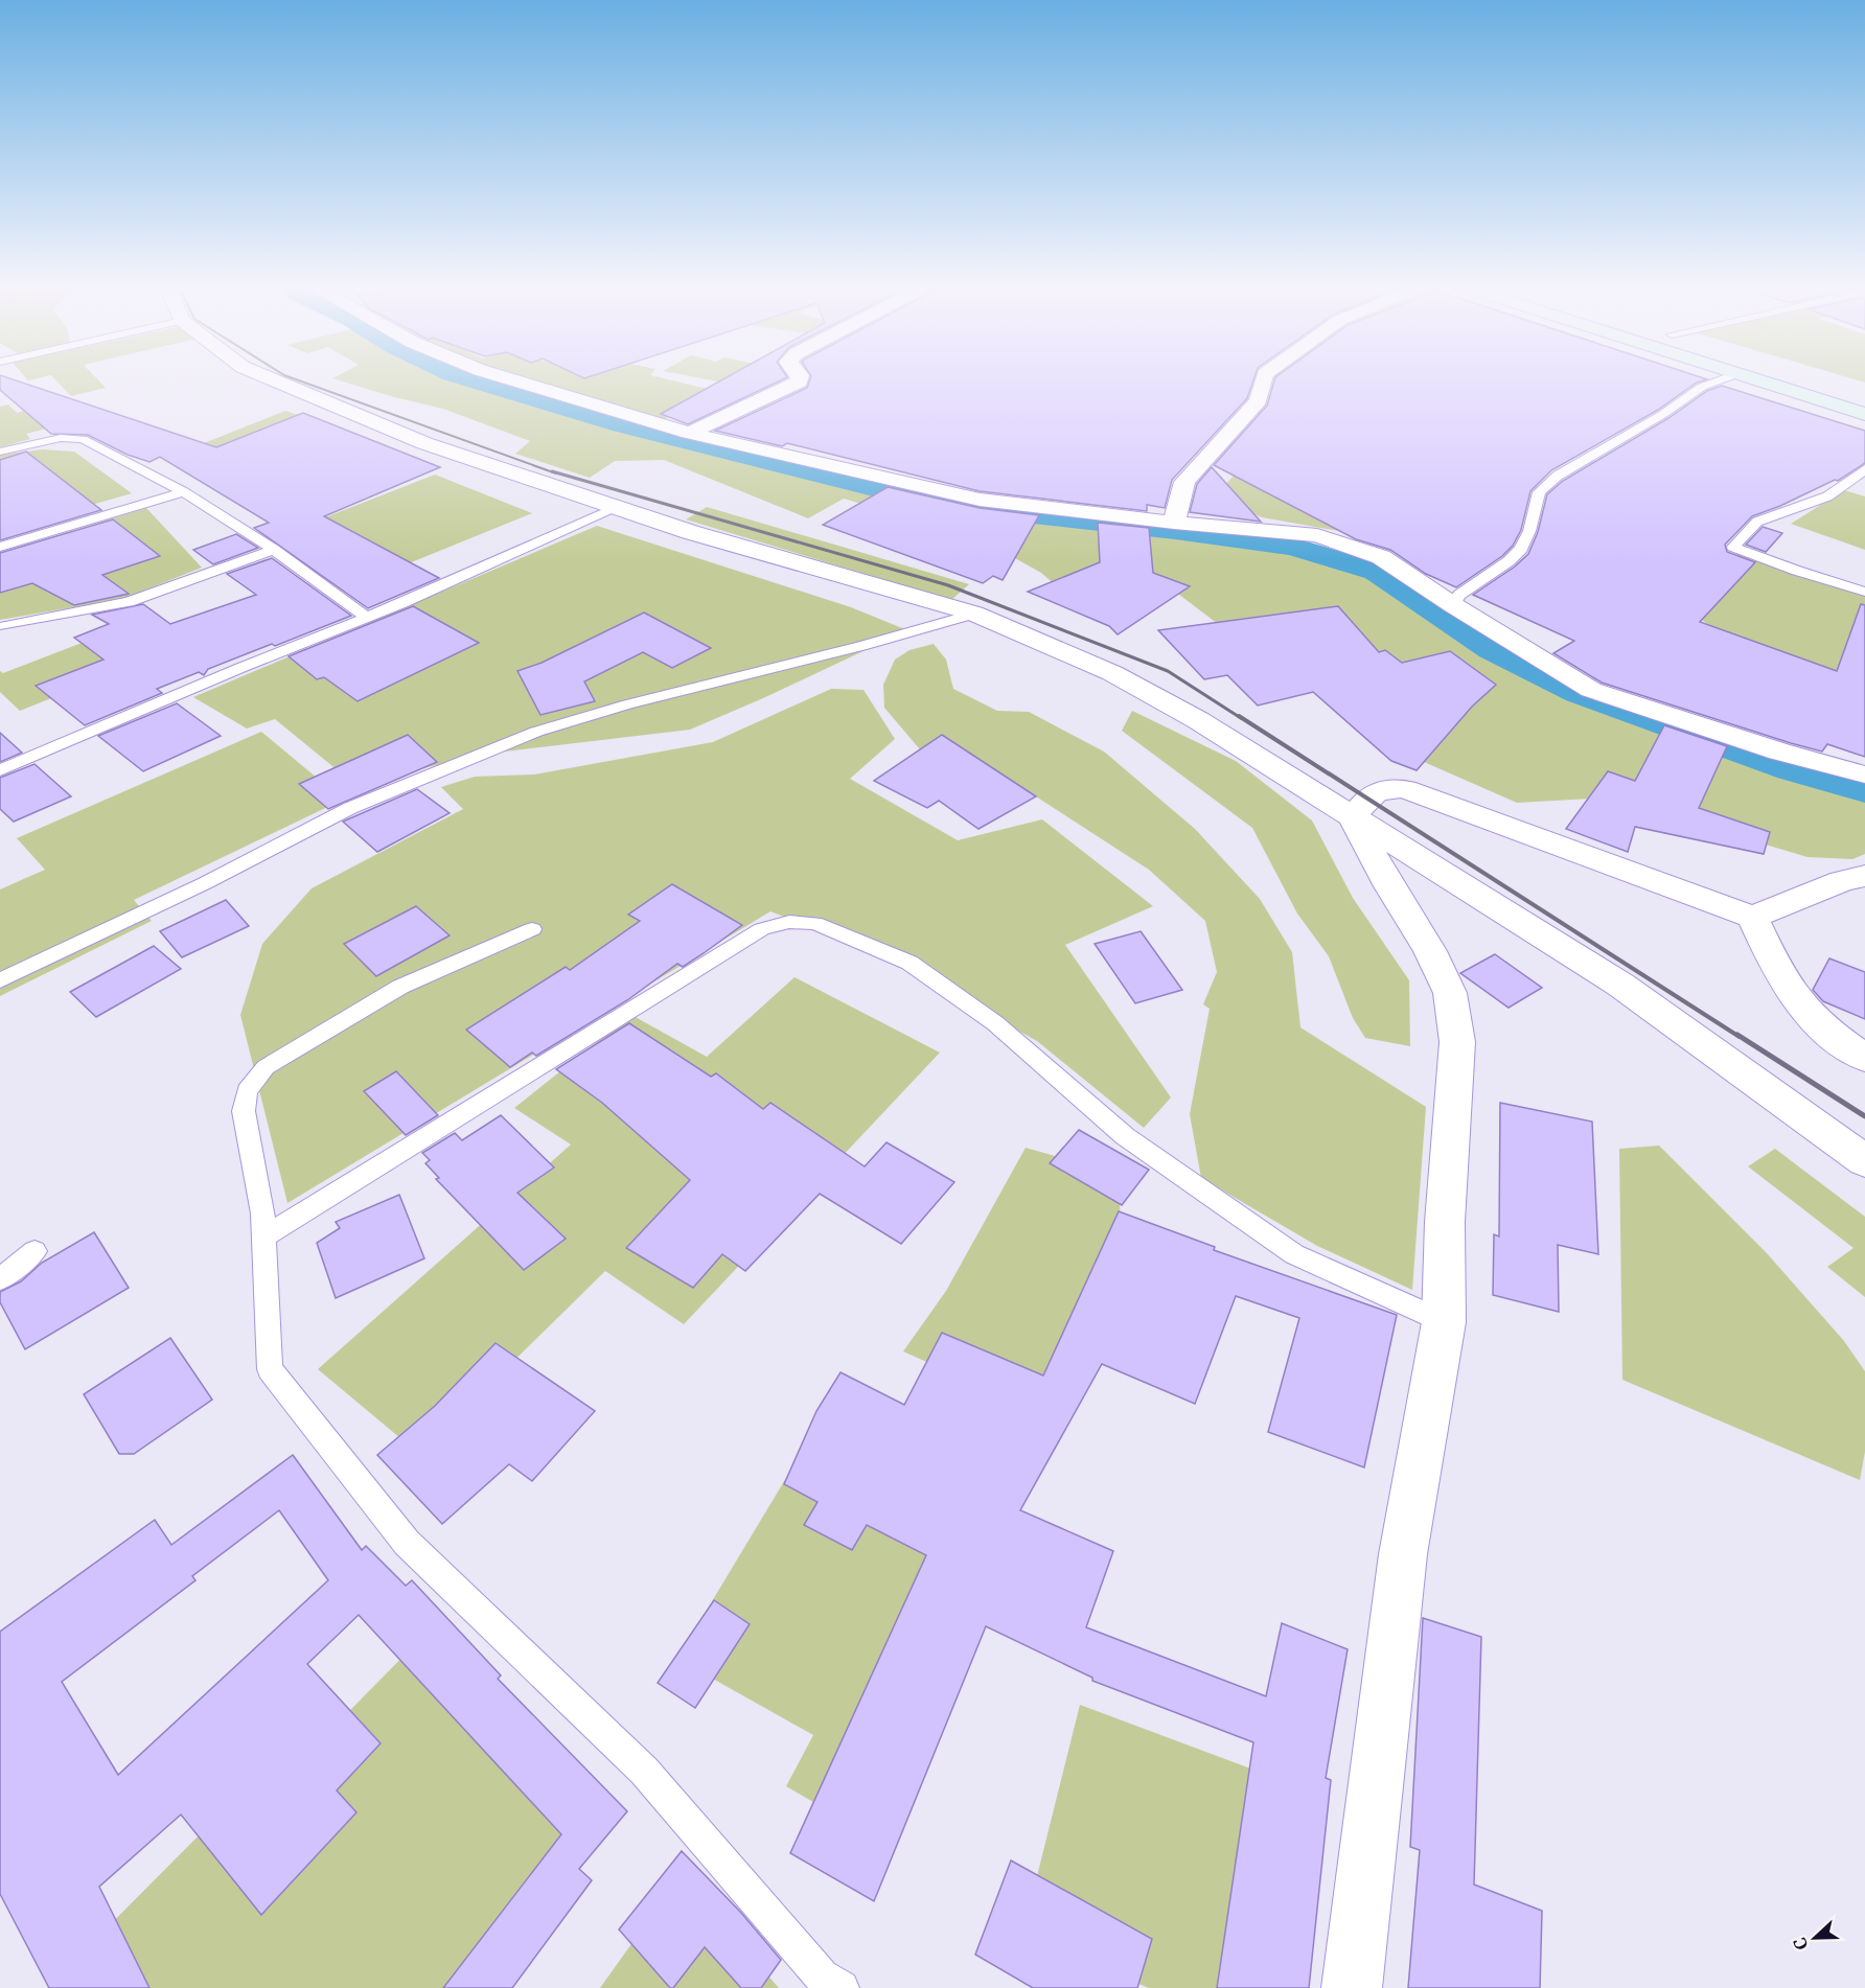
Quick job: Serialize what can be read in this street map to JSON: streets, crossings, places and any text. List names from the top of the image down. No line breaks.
{"north":"left"}
